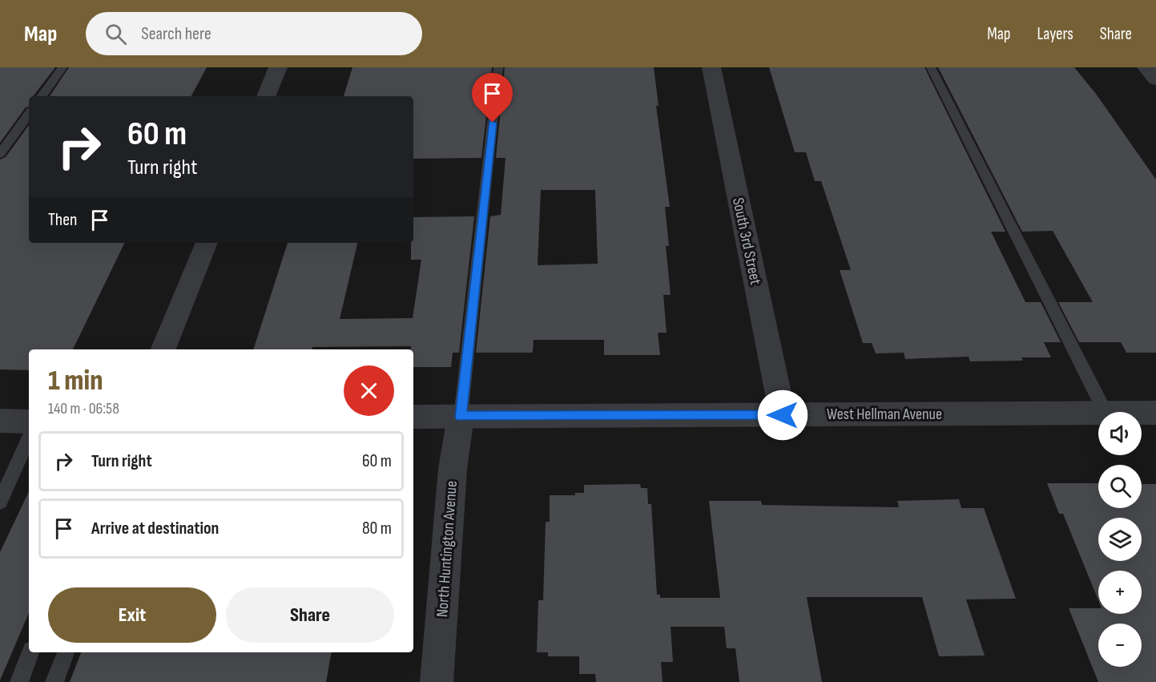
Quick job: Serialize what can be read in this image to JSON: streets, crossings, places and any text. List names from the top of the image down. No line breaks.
{"streets":{"street":["South 3rd Street","West Hellman Avenue","North Huntington Avenue"]},"crossings":[["South 3rd Street","West Hellman Avenue"],["West Hellman Avenue","North Huntington Avenue"]],"page":{"header":"Map","search":"Search here","nav":["Map","Layers","Share"],"turn":["60 m","Turn right"],"then":"Then","heading":["1 min","140 m · 06:58"],"map_buttons":["+","−"],"list":[{"name":"Turn right","value":"60 m"},{"name":"Arrive at destination","value":"80 m"}],"buttons":["Exit","Share"]}}
